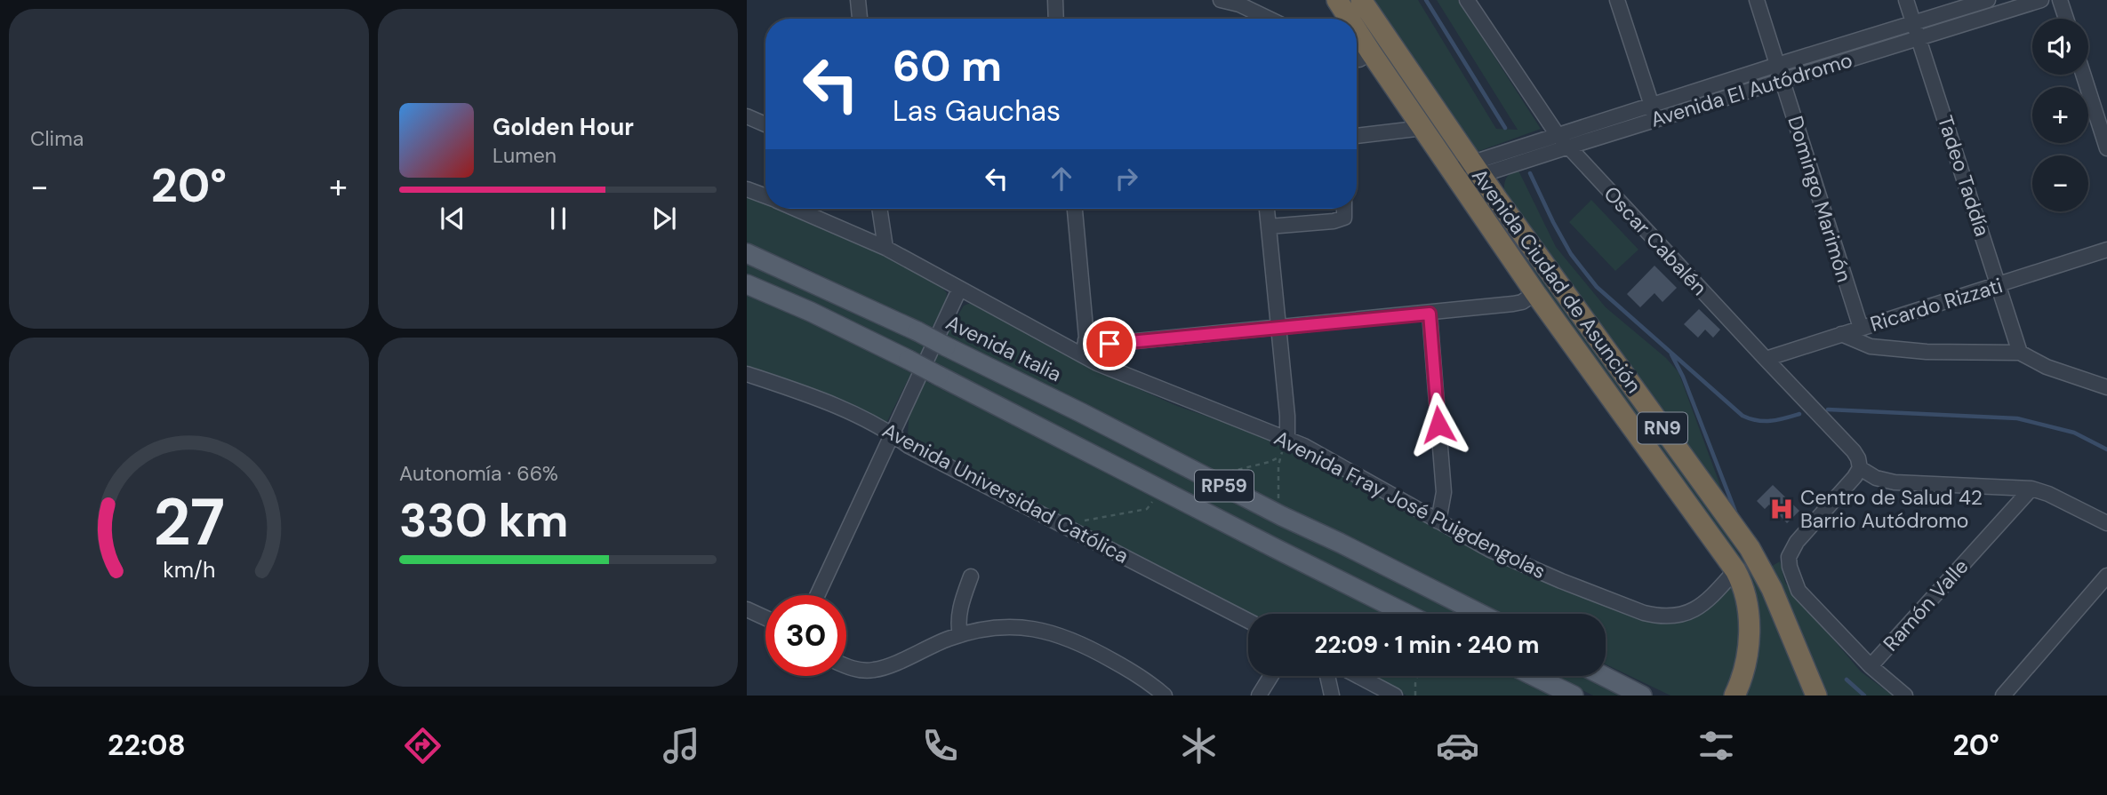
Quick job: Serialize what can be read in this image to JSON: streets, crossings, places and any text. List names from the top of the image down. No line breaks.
{"streets":{"highway":["Avenida Ciudad de Asunción","RN9"],"main road":["Avenida Italia","RP59"],"street":["Avenida El Autódromo","Tadeo Taddía","Domingo Marimón","Oscar Cabalén","Ricardo Rizzati","Avenida Universidad Católica","Avenida Fray José Puigdengolas","Ramón Valle"]},"crossings":[["Avenida El Autódromo","Tadeo Taddía"],["Avenida El Autódromo","Domingo Marimón"],["Avenida El Autódromo","Oscar Cabalén"],["Avenida El Autódromo","Avenida Ciudad de Asunción"],["Tadeo Taddía","Ricardo Rizzati"],["Domingo Marimón","Ricardo Rizzati"],["Oscar Cabalén","Ricardo Rizzati"],["Avenida Ciudad de Asunción","Avenida Fray José Puigdengolas"]],"places":{"hospital":["Centro de Salud 42 Barrio Autódromo"]},"page":{"tile":["Clima",["Autonomía · 66%","330 km"]],"map_buttons":["+","−"],"turn":["60 m","Las Gauchas"],"song":["Golden Hour","Lumen"],"heat":["−","20°","+"],"limit":"30","trip":"22:09 · 1 min · 240 m","tabs":["22:08","20°"],"gauge":["27","km/h"]}}
